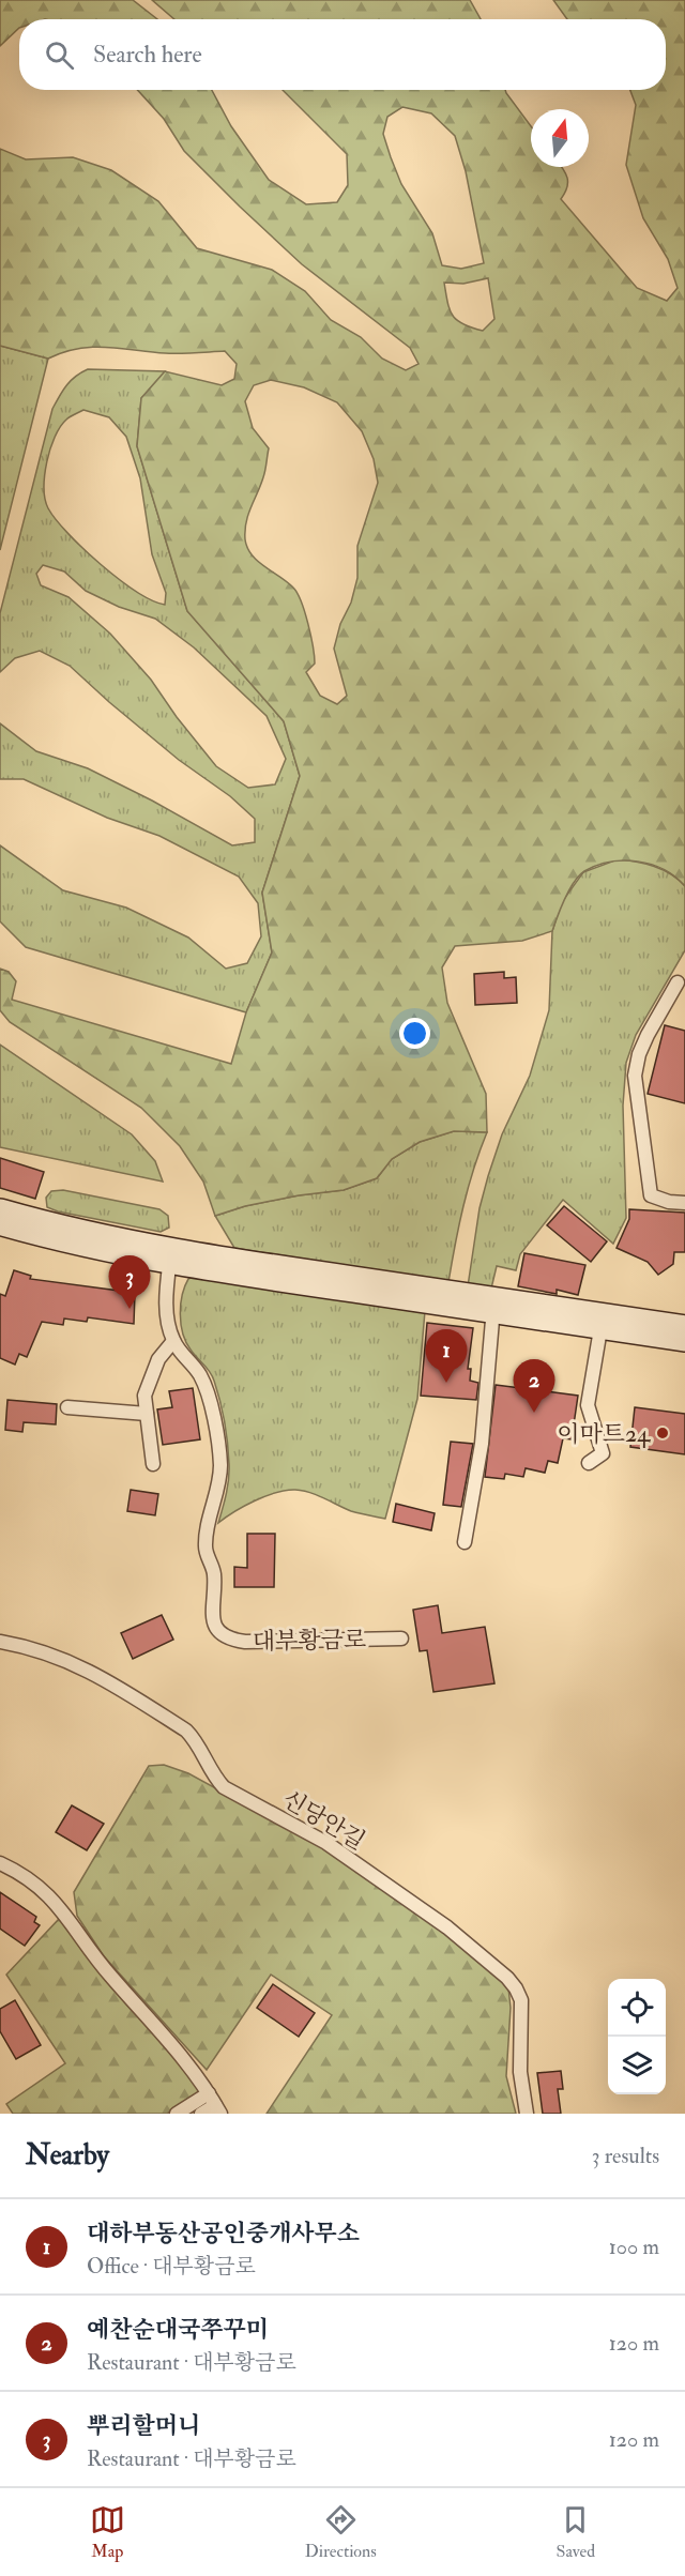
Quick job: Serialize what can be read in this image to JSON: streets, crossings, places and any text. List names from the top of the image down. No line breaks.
{"streets":{"lane":["대부황금로","신당안길"]},"places":["이마트24"],"north":"top","page":{"search":"Search here","pins":["3","1","2"],"heading":["Nearby","3 results"],"list":[{"mark":"1","name":"대하부동산공인중개사무소","note":"Office · 대부황금로","value":"100 m"},{"mark":"2","name":"예찬순대국쭈꾸미","note":"Restaurant · 대부황금로","value":"120 m"},{"mark":"3","name":"뿌리할머니","note":"Restaurant · 대부황금로","value":"120 m"}],"nav":["Map","Directions","Saved"]}}
